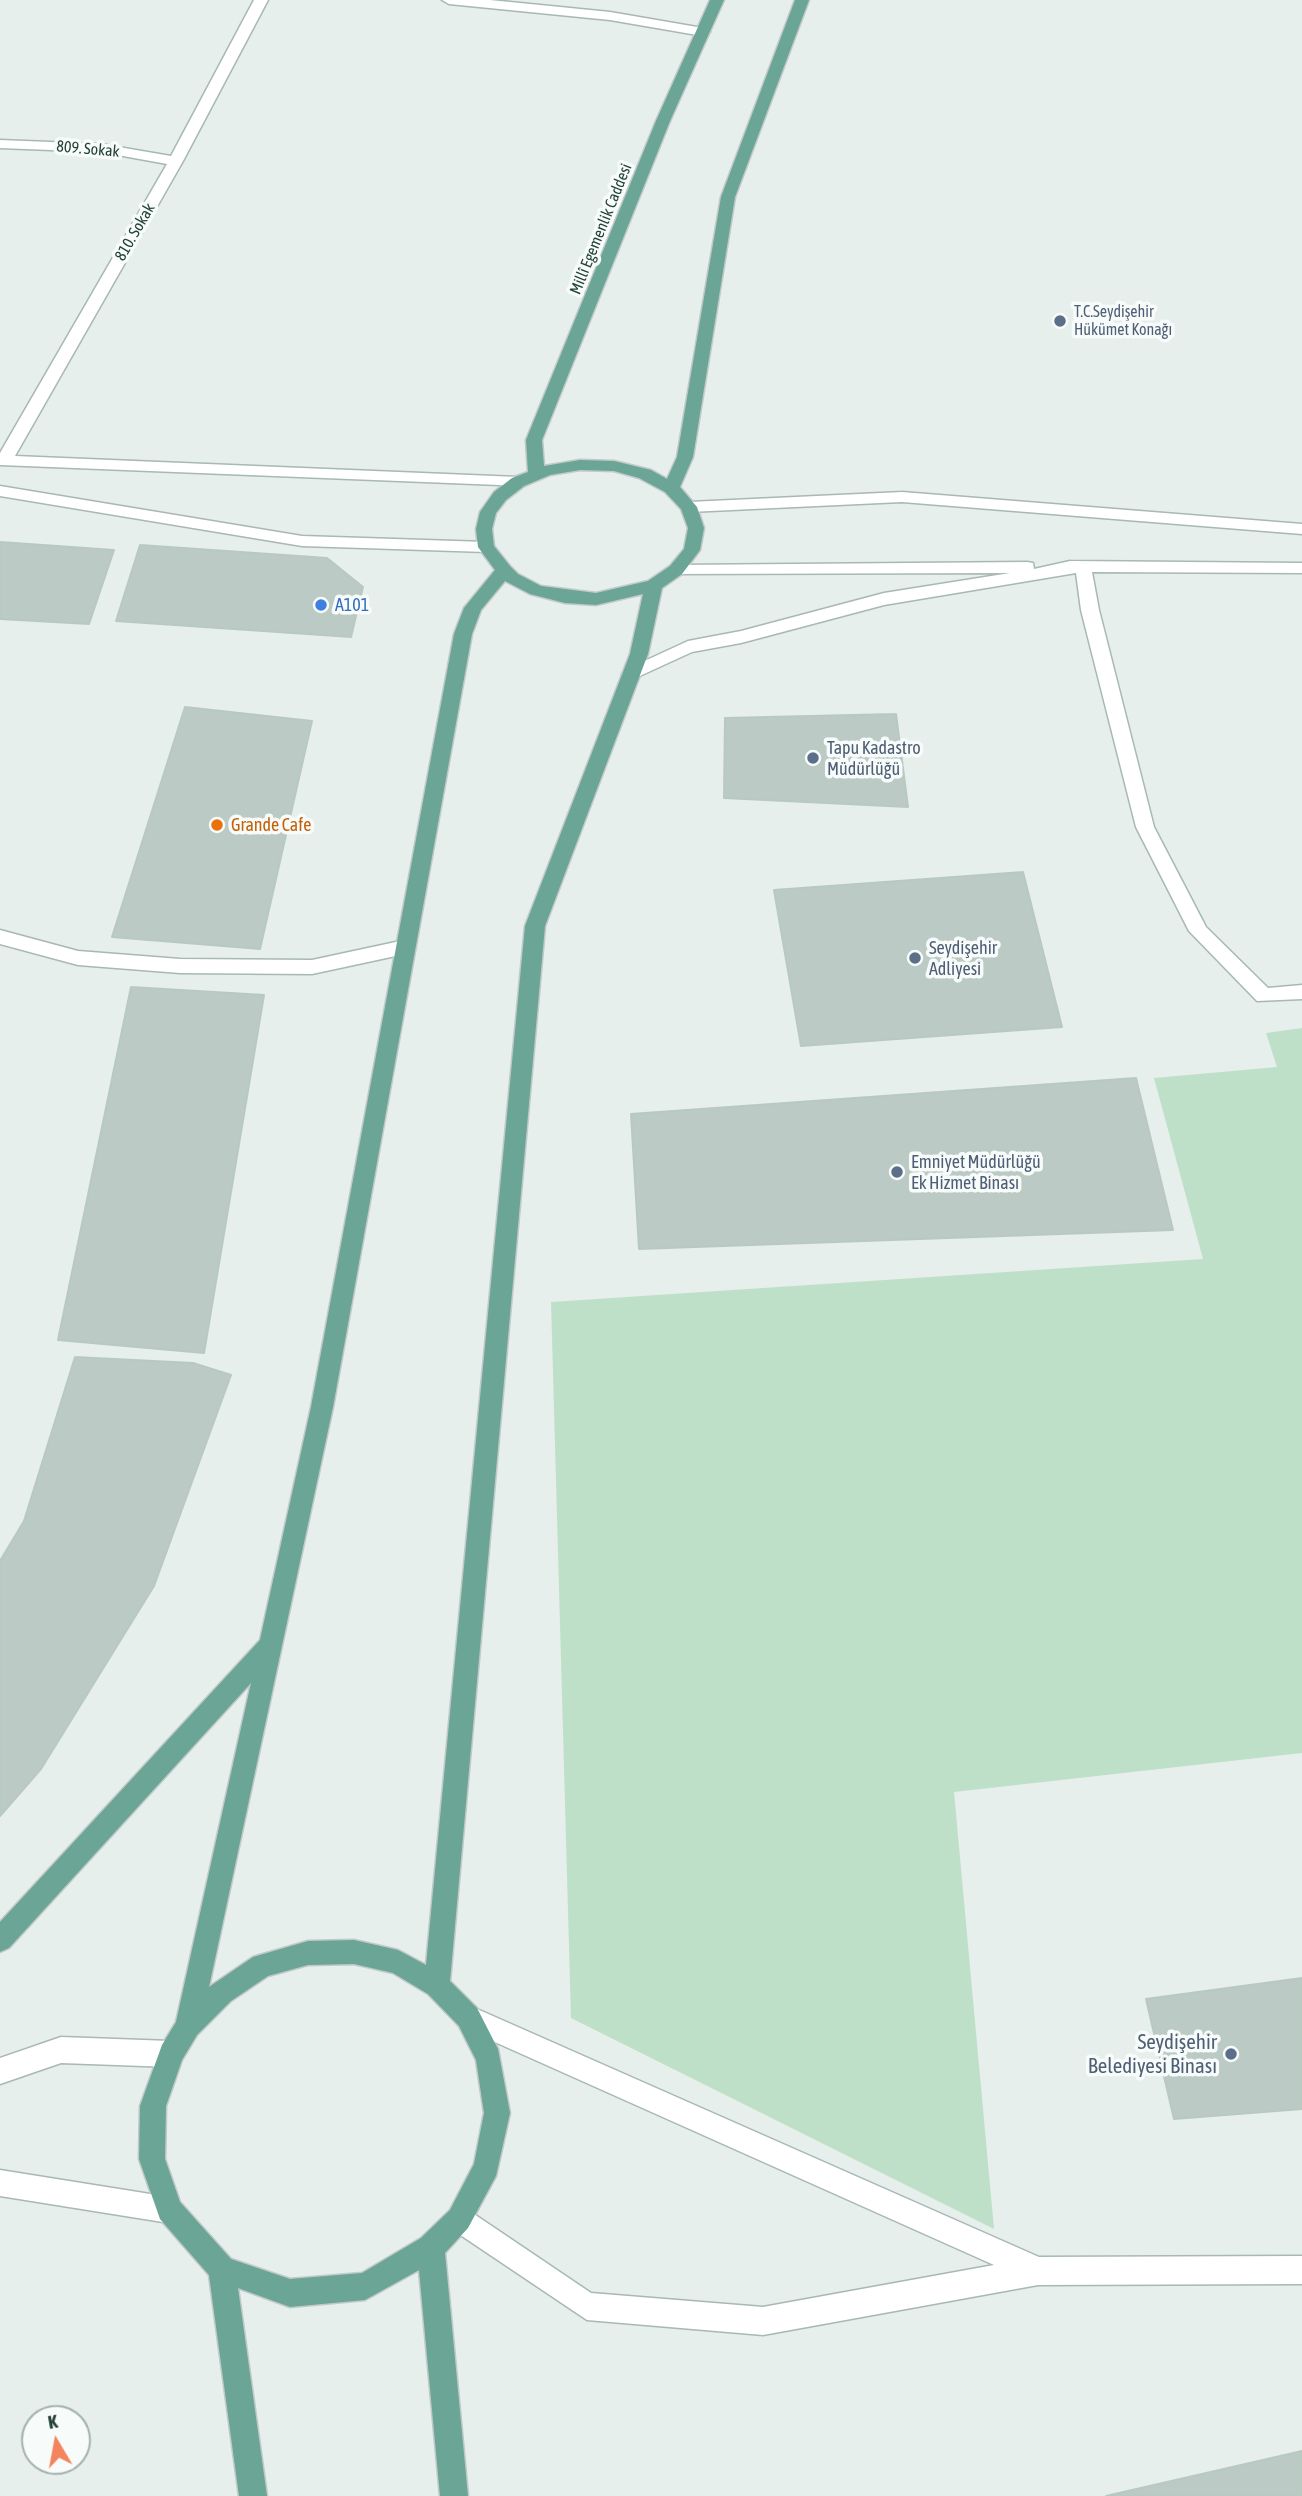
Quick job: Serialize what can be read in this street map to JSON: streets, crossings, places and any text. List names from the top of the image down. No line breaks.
{"streets":{"main road":["Millî Egemenlik Caddesi"],"street":["809. Sokak","810. Sokak"]},"crossings":[["809. Sokak","810. Sokak"]],"places":["T.C.Seydişehir Hükümet Konağı","A101","Tapu Kadastro Müdürlüğü","Grande Cafe","Seydişehir Adliyesi","Emniyet Müdürlüğü Ek Hizmet Binası","Seydişehir Belediyesi Binası"],"north":"top"}
